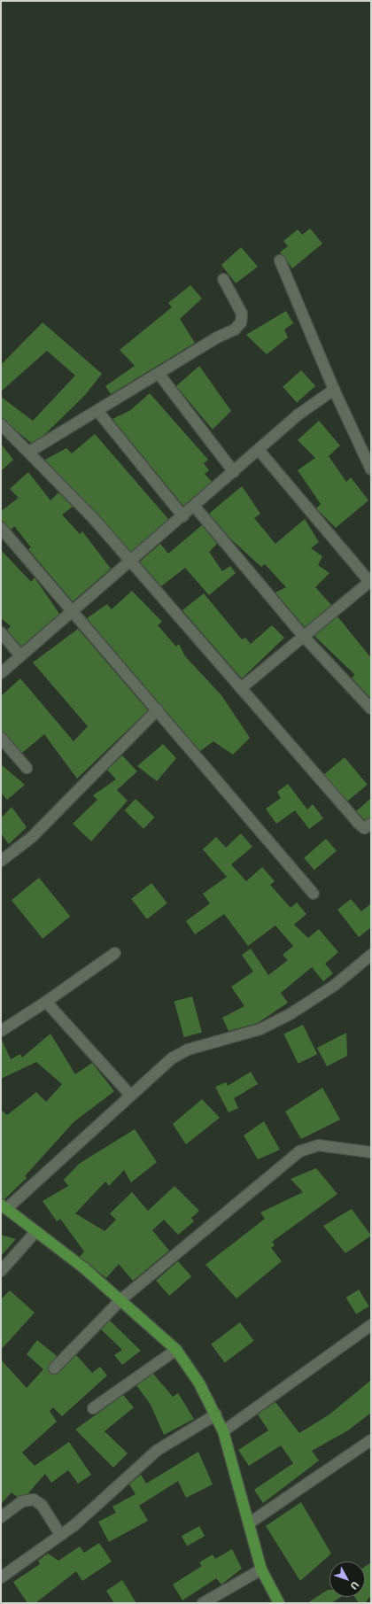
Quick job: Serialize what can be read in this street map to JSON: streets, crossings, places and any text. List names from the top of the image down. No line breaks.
{"north":"bottom right"}
